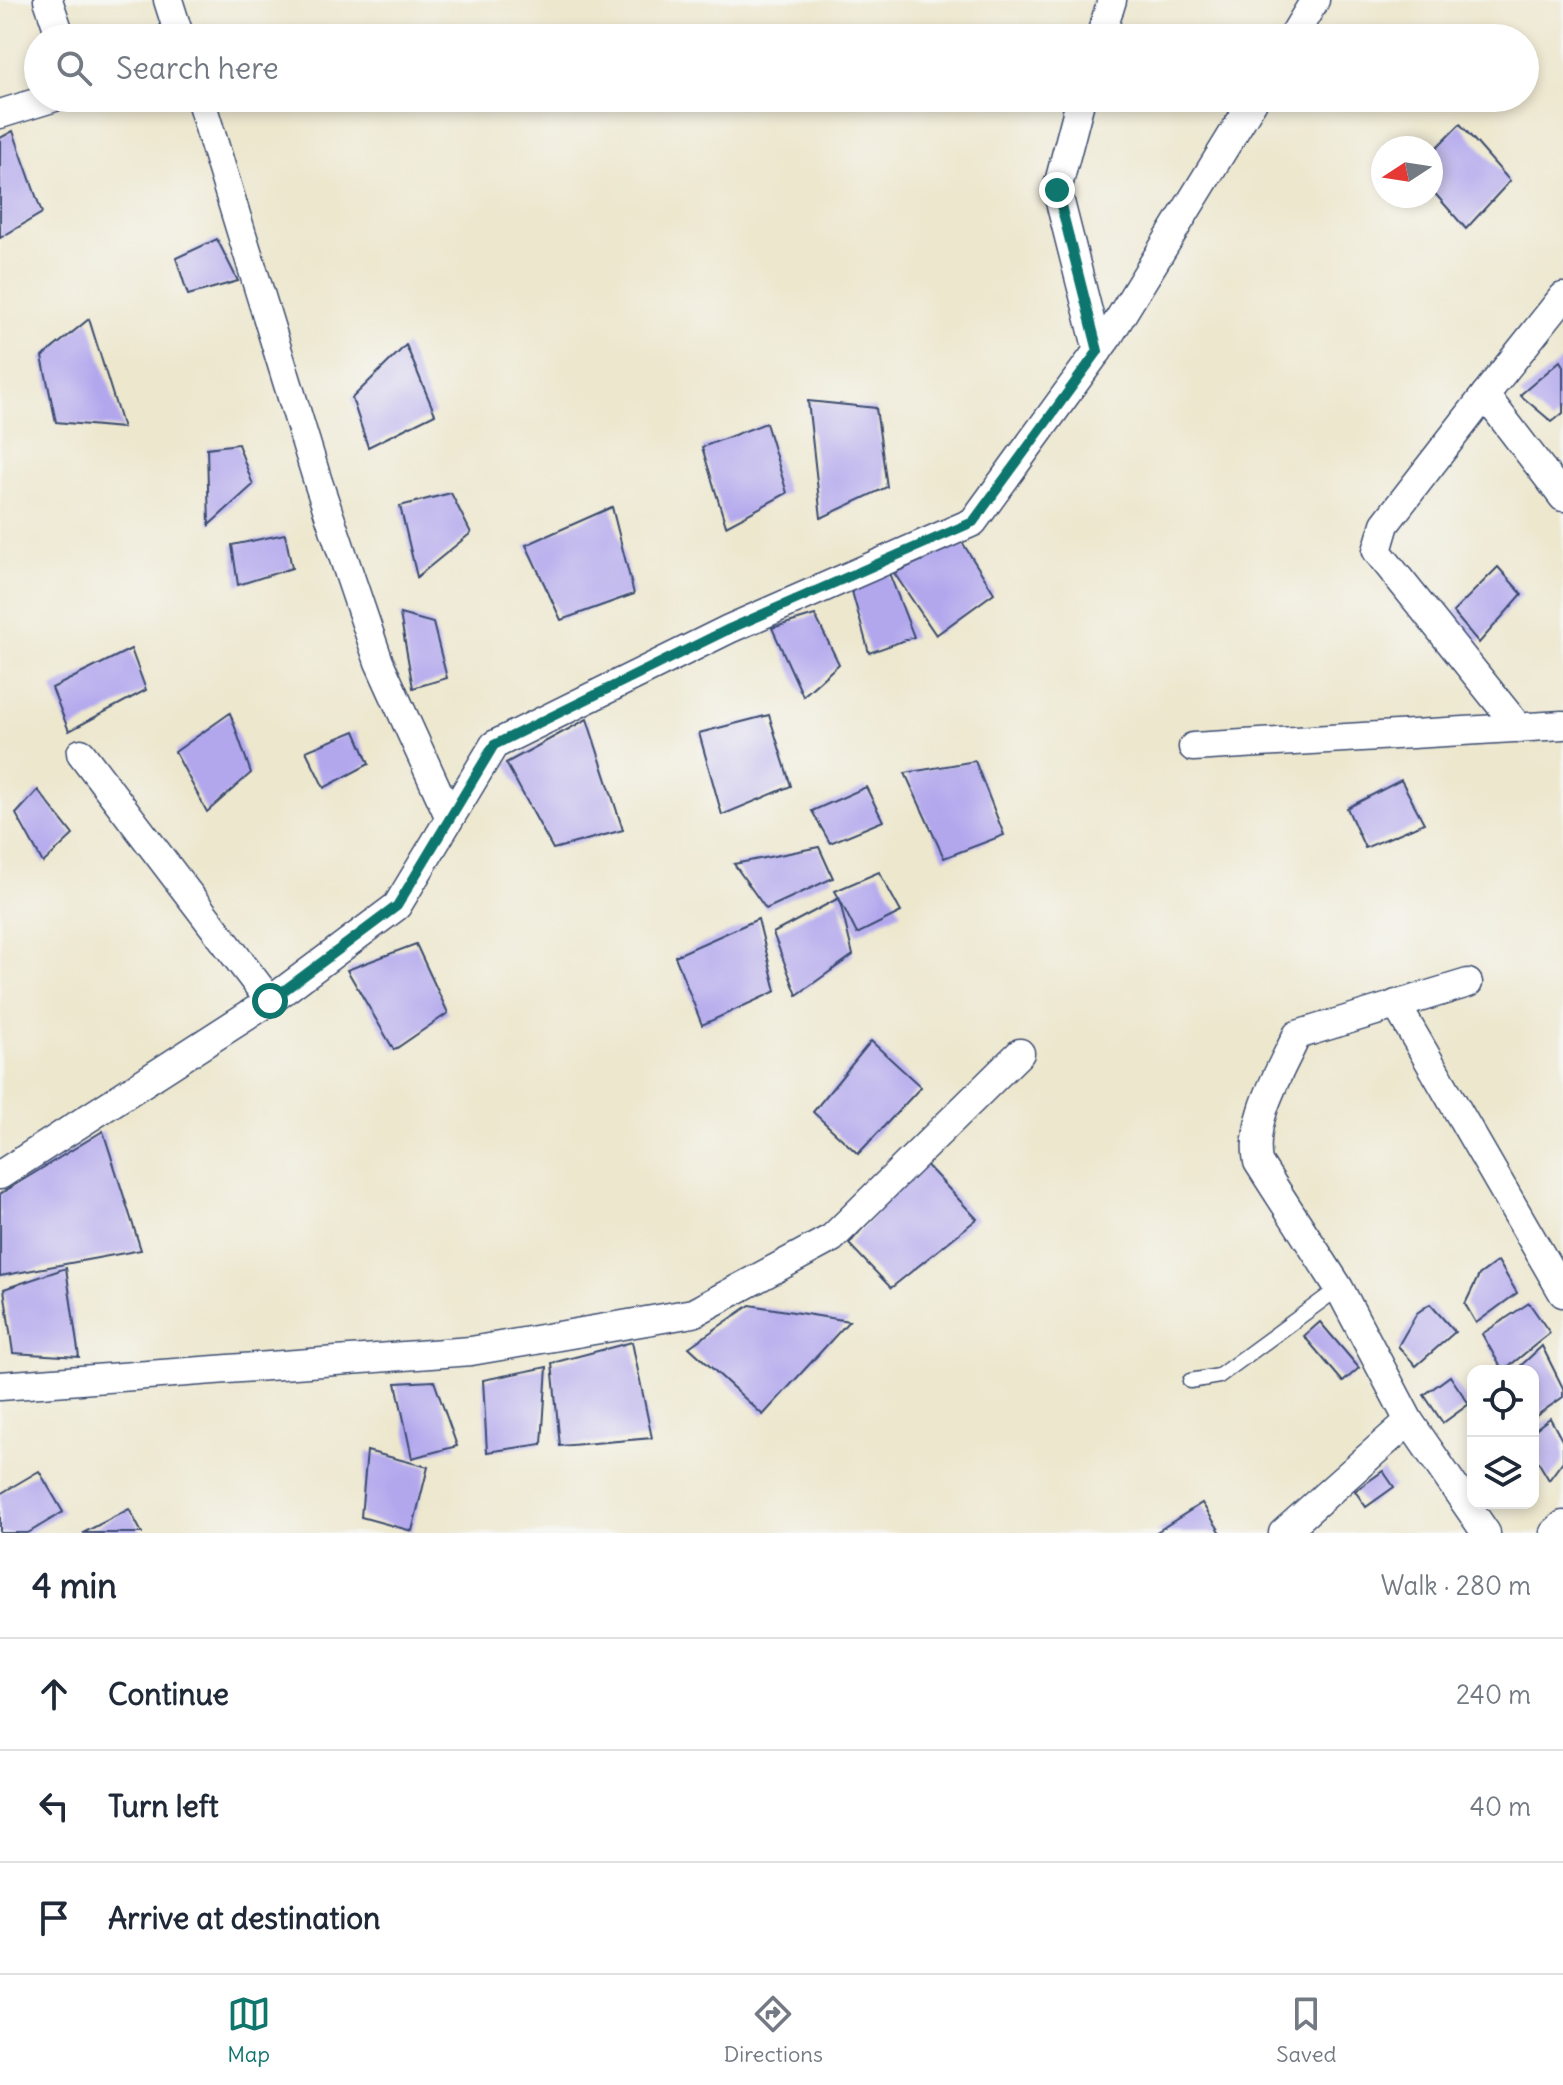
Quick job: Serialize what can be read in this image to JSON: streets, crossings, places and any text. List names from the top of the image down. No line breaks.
{"north":"left","page":{"search":"Search here","heading":["4 min","Walk · 280 m"],"list":[["Continue","240 m"],["Turn left","40 m"],"Arrive at destination"],"nav":["Map","Directions","Saved"]}}
